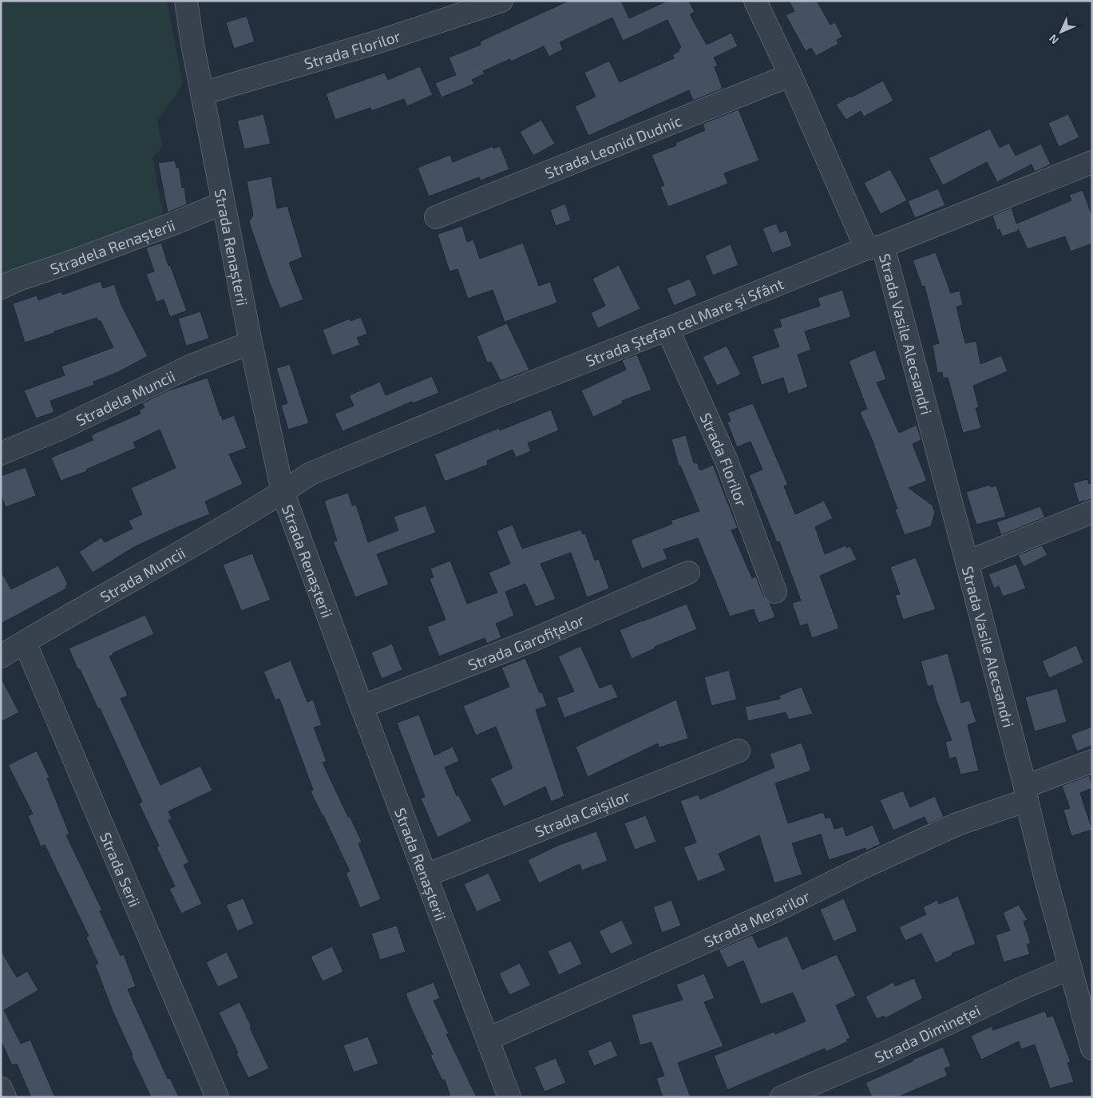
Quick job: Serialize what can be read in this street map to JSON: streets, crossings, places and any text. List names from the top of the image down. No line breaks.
{"streets":{"street":["Strada Florilor","Strada Leonid Dudnic","Stradela Renașterii","Strada Renașterii","Strada Ștefan cel Mare și Sfânt","Strada Vasile Alecsandri","Stradela Muncii","Strada Muncii","Strada Garofițelor","Strada Caișilor","Strada Serii","Strada Merarilor","Strada Dimineței"]},"crossings":[["Strada Florilor","Strada Renașterii"],["Strada Florilor","Strada Ștefan cel Mare și Sfânt"],["Strada Leonid Dudnic","Strada Vasile Alecsandri"],["Stradela Renașterii","Strada Renașterii"],["Strada Renașterii","Strada Ștefan cel Mare și Sfânt"],["Strada Renașterii","Stradela Muncii"],["Strada Renașterii","Strada Muncii"],["Strada Renașterii","Strada Garofițelor"],["Strada Renașterii","Strada Caișilor"],["Strada Renașterii","Strada Merarilor"],["Strada Ștefan cel Mare și Sfânt","Strada Vasile Alecsandri"],["Strada Ștefan cel Mare și Sfânt","Strada Muncii"],["Strada Vasile Alecsandri","Strada Merarilor"],["Strada Vasile Alecsandri","Strada Dimineței"],["Strada Muncii","Strada Serii"]],"north":"bottom left"}
